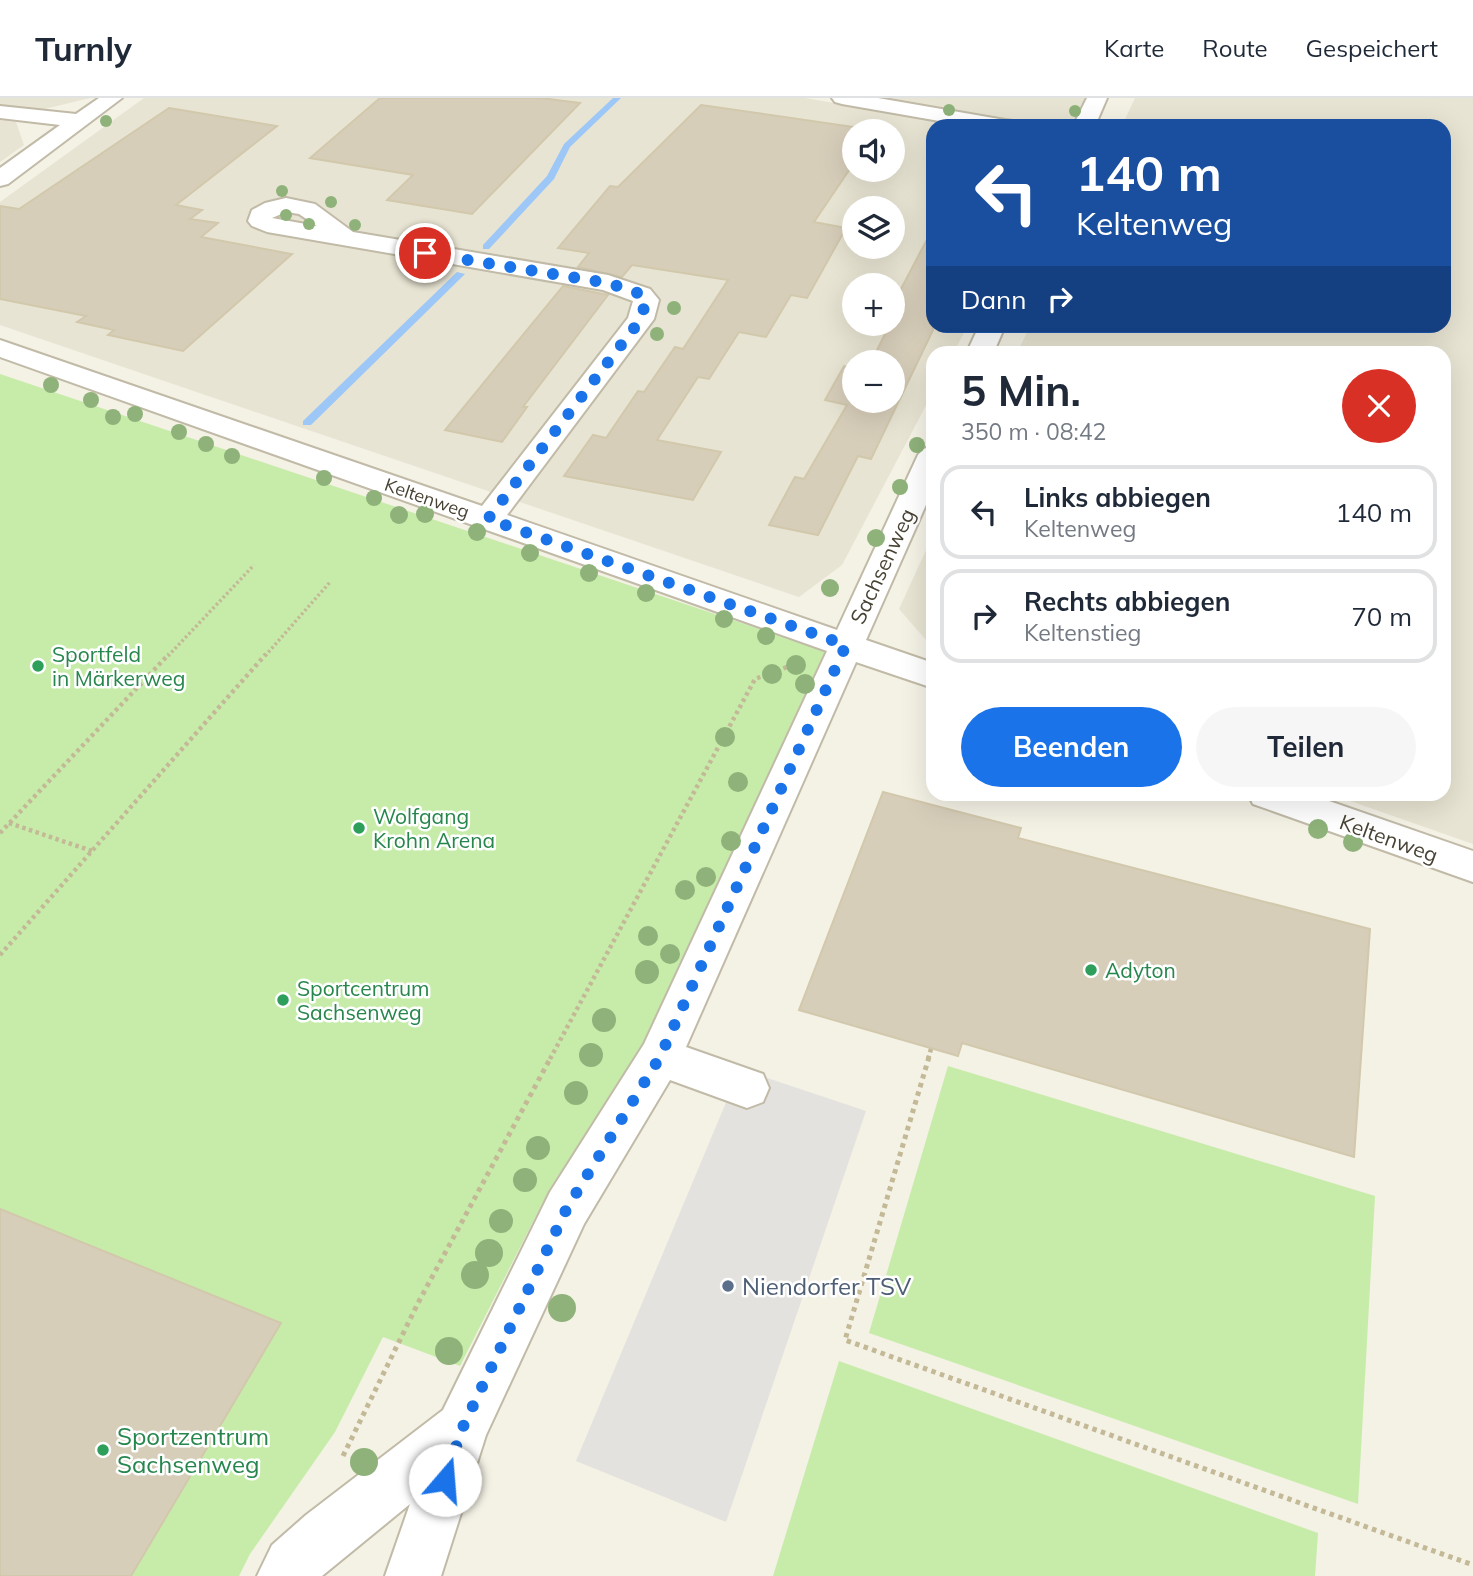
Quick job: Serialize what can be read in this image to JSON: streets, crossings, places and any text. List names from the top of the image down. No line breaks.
{"streets":{"street":["Keltenweg","Sachsenweg"]},"crossings":[["Keltenweg","Sachsenweg"]],"places":["Sportfeld in Märkerweg","Wolfgang Krohn Arena","Adyton","Sportcentrum Sachsenweg","Niendorfer TSV","Sportzentrum Sachsenweg"],"page":{"header":"Turnly","nav":["Karte","Route","Gespeichert"],"map_buttons":["+","−"],"turn":["140 m","Keltenweg"],"then":"Dann","heading":["5 Min.","350 m · 08:42"],"list":[{"name":"Links abbiegen","note":"Keltenweg","value":"140 m"},{"name":"Rechts abbiegen","note":"Keltenstieg","value":"70 m"}],"buttons":["Beenden","Teilen"]}}
